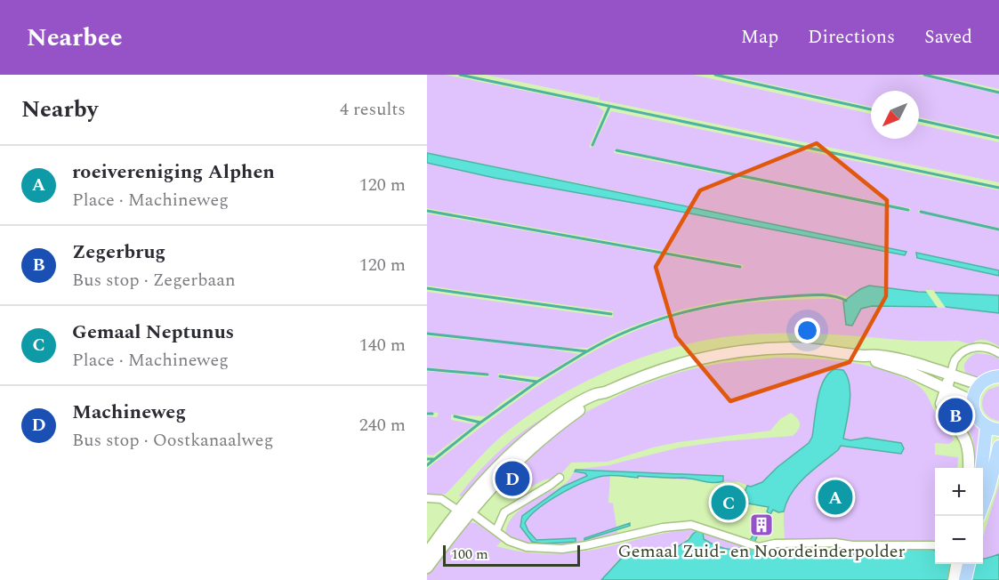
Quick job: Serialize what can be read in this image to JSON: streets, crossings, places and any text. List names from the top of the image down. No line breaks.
{"places":{"building":["Gemaal Zuid- en Noordeinderpolder"]},"scale_bar":"100 m","north":"bottom left","page":{"header":"Nearbee","nav":["Map","Directions","Saved"],"heading":["Nearby","4 results"],"list":[{"mark":"A","name":"roeivereniging Alphen","note":"Place · Machineweg","value":"120 m"},{"mark":"B","name":"Zegerbrug","note":"Bus stop · Zegerbaan","value":"120 m"},{"mark":"C","name":"Gemaal Neptunus","note":"Place · Machineweg","value":"140 m"},{"mark":"D","name":"Machineweg","note":"Bus stop · Oostkanaalweg","value":"240 m"}],"pins":["B","D","A","C"],"map_buttons":["+","−"],"scale":"100 m"}}
